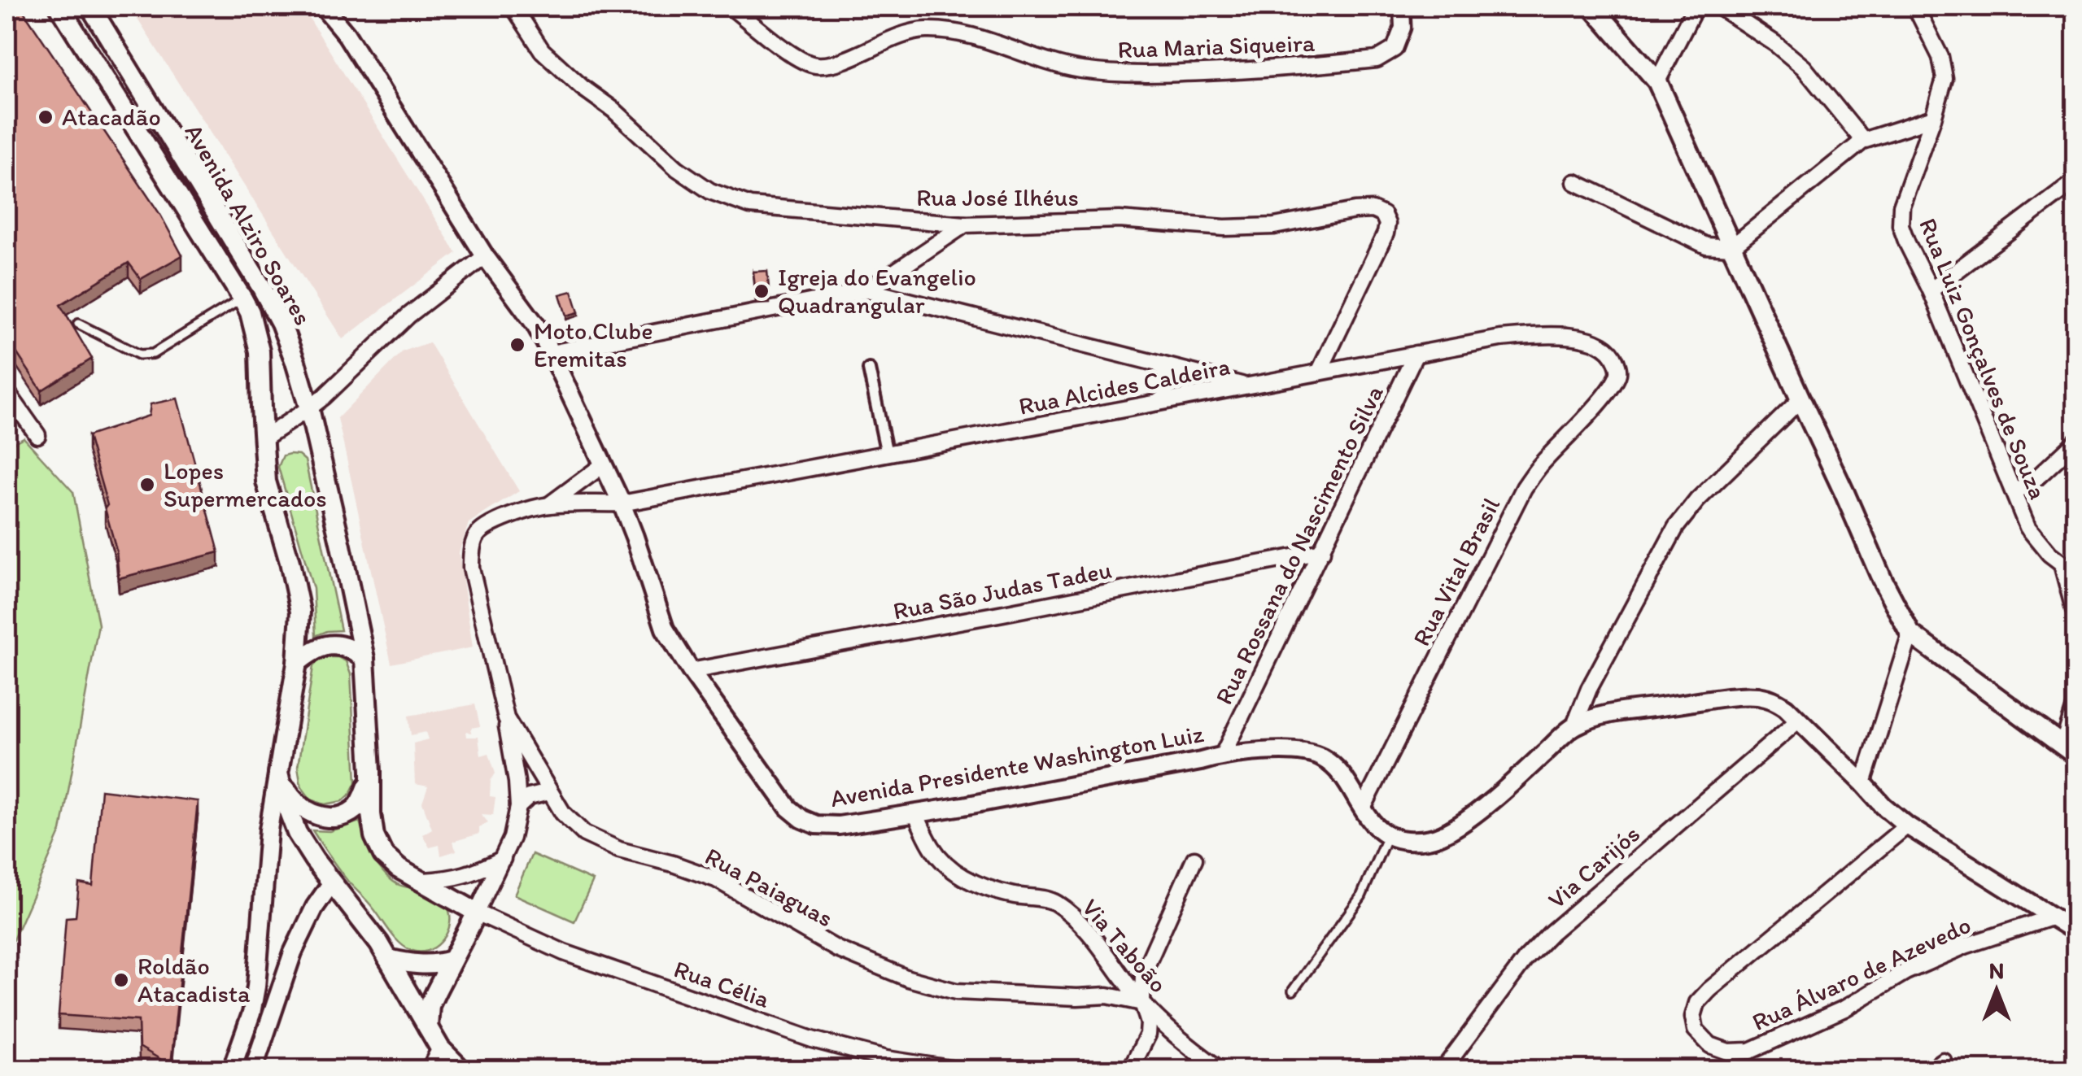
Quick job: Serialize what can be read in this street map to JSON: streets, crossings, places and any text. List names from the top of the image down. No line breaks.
{"streets":{"main road":["Avenida Alziro Soares"],"street":["Rua Maria Siqueira","Rua José Ilhéus","Rua Luiz Gonçalves de Souza","Rua Alcides Caldeira","Rua Rossana do Nascimento Silva","Rua Vital Brasil","Rua São Judas Tadeu","Avenida Presidente Washington Luiz","Via Carijós","Rua Paiaguas","Via Taboão","Rua Álvaro de Azevedo","Rua Célia"]},"crossings":[["Rua José Ilhéus","Rua Alcides Caldeira"],["Avenida Alziro Soares","Rua Célia"],["Rua Alcides Caldeira","Rua Rossana do Nascimento Silva"],["Rua Alcides Caldeira","Rua Vital Brasil"],["Rua Alcides Caldeira","Avenida Presidente Washington Luiz"],["Rua Alcides Caldeira","Rua Paiaguas"],["Rua Rossana do Nascimento Silva","Rua São Judas Tadeu"],["Rua Rossana do Nascimento Silva","Avenida Presidente Washington Luiz"],["Rua Vital Brasil","Avenida Presidente Washington Luiz"],["Rua São Judas Tadeu","Avenida Presidente Washington Luiz"],["Avenida Presidente Washington Luiz","Rua Paiaguas"],["Avenida Presidente Washington Luiz","Via Taboão"],["Rua Paiaguas","Via Taboão"]],"places":["Atacadão","Igreja do Evangelio Quadrangular","Moto Clube Eremitas","Lopes Supermercados","Roldão Atacadista"],"north":"top"}
